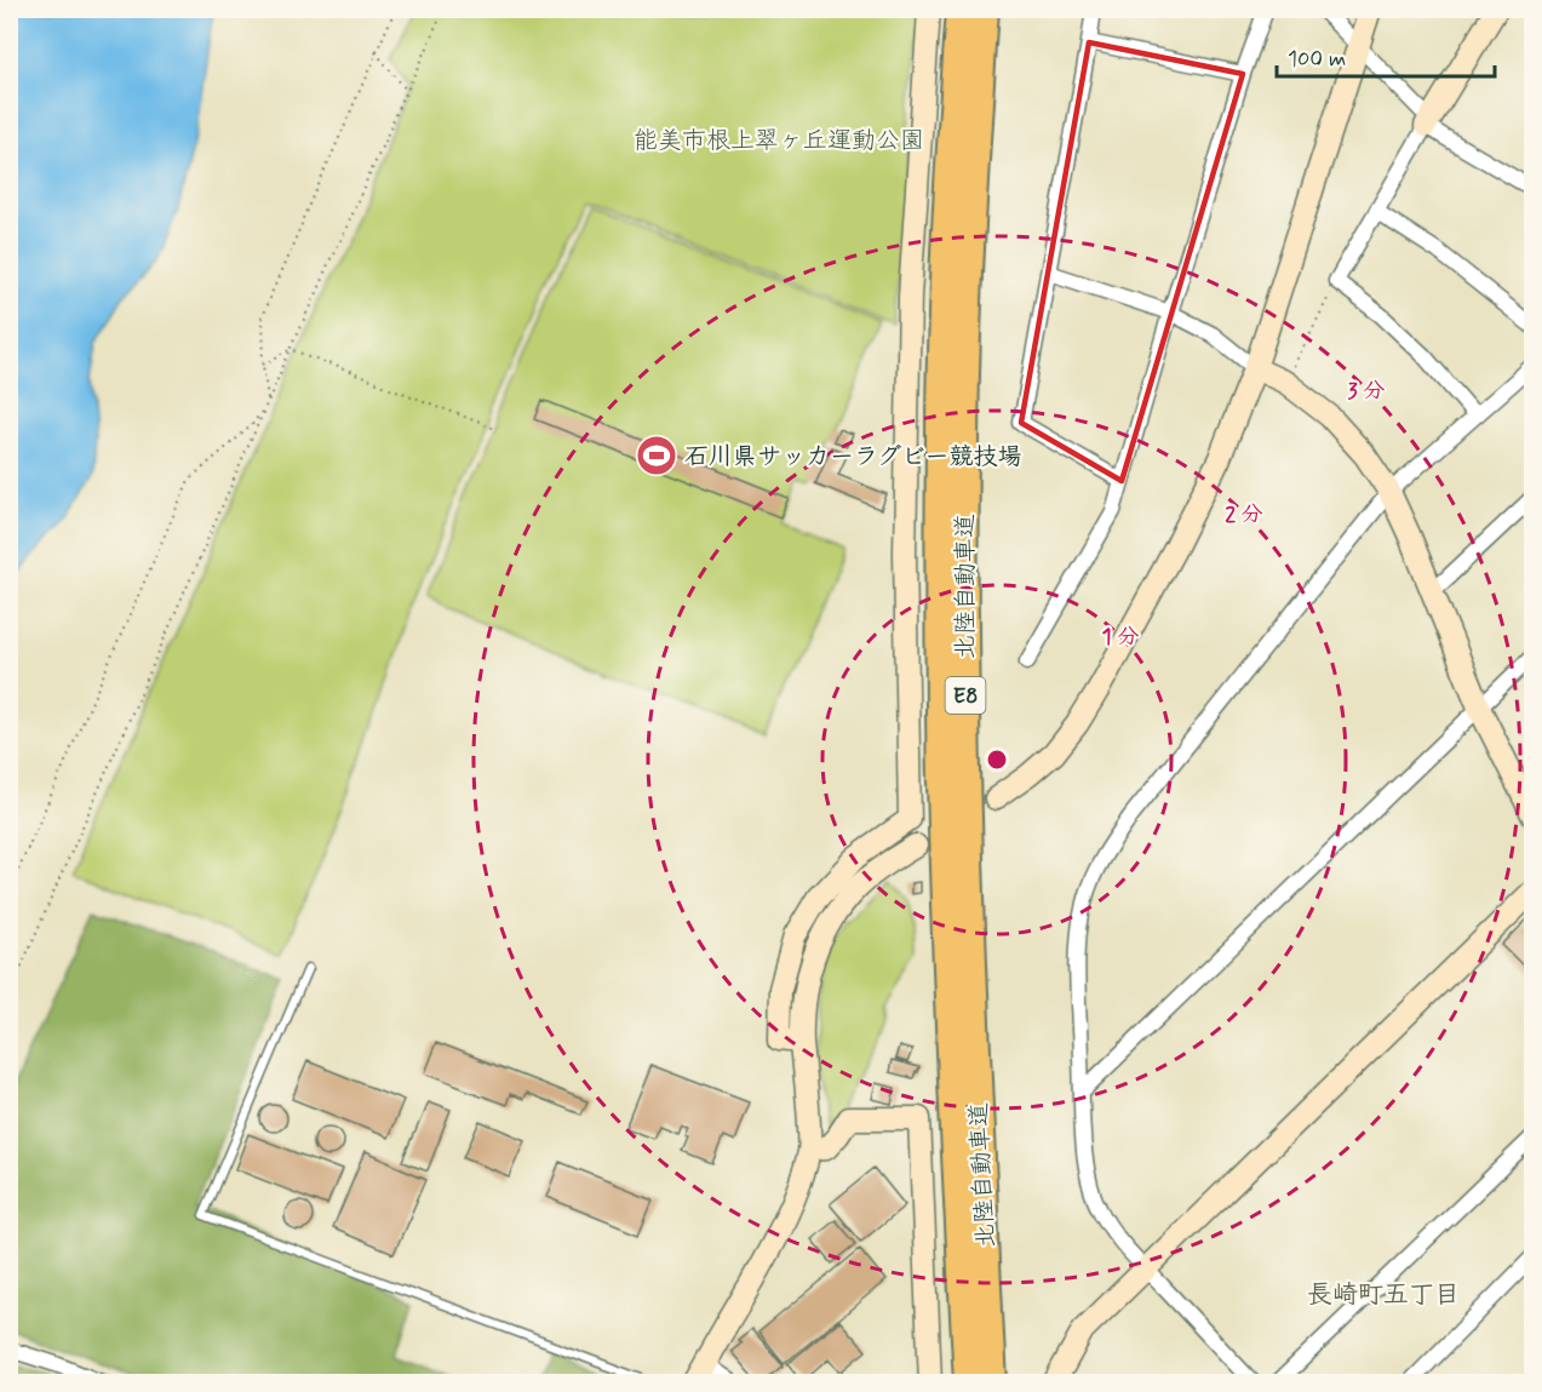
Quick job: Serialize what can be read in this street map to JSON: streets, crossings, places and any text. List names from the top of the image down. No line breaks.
{"streets":{"highway":["北陸自動車道","E8"]},"districts":["長崎町五丁目"],"parks":["能美市根上翠ヶ丘運動公園"],"places":{"sports":["石川県サッカーラグビー競技場"]},"scale_bar":"100 m","rings":["3 分","2 分","1 分"]}
